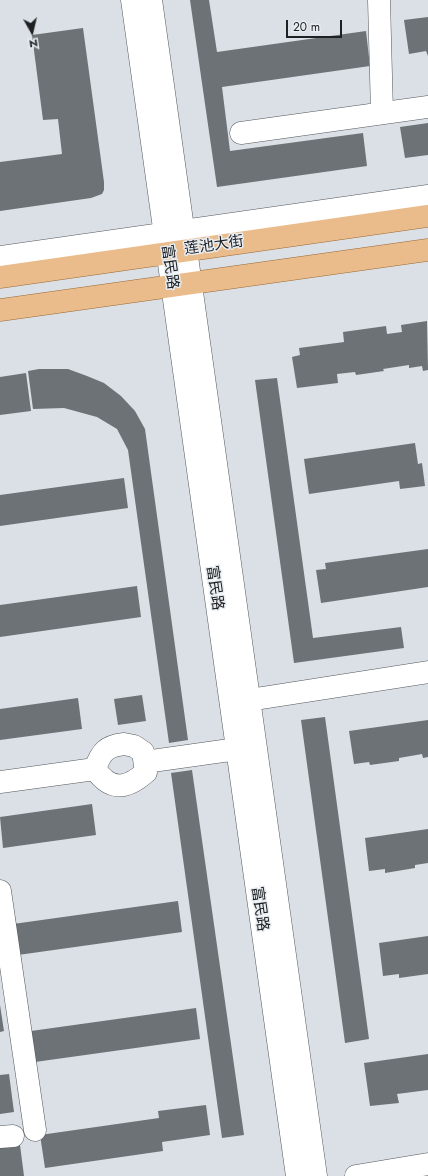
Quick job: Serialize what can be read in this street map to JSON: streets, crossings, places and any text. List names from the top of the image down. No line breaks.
{"streets":{"main road":["莲池大街"],"street":["富民路"]},"crossings":[["莲池大街","富民路"]],"scale_bar":"20 m","north":"bottom"}
